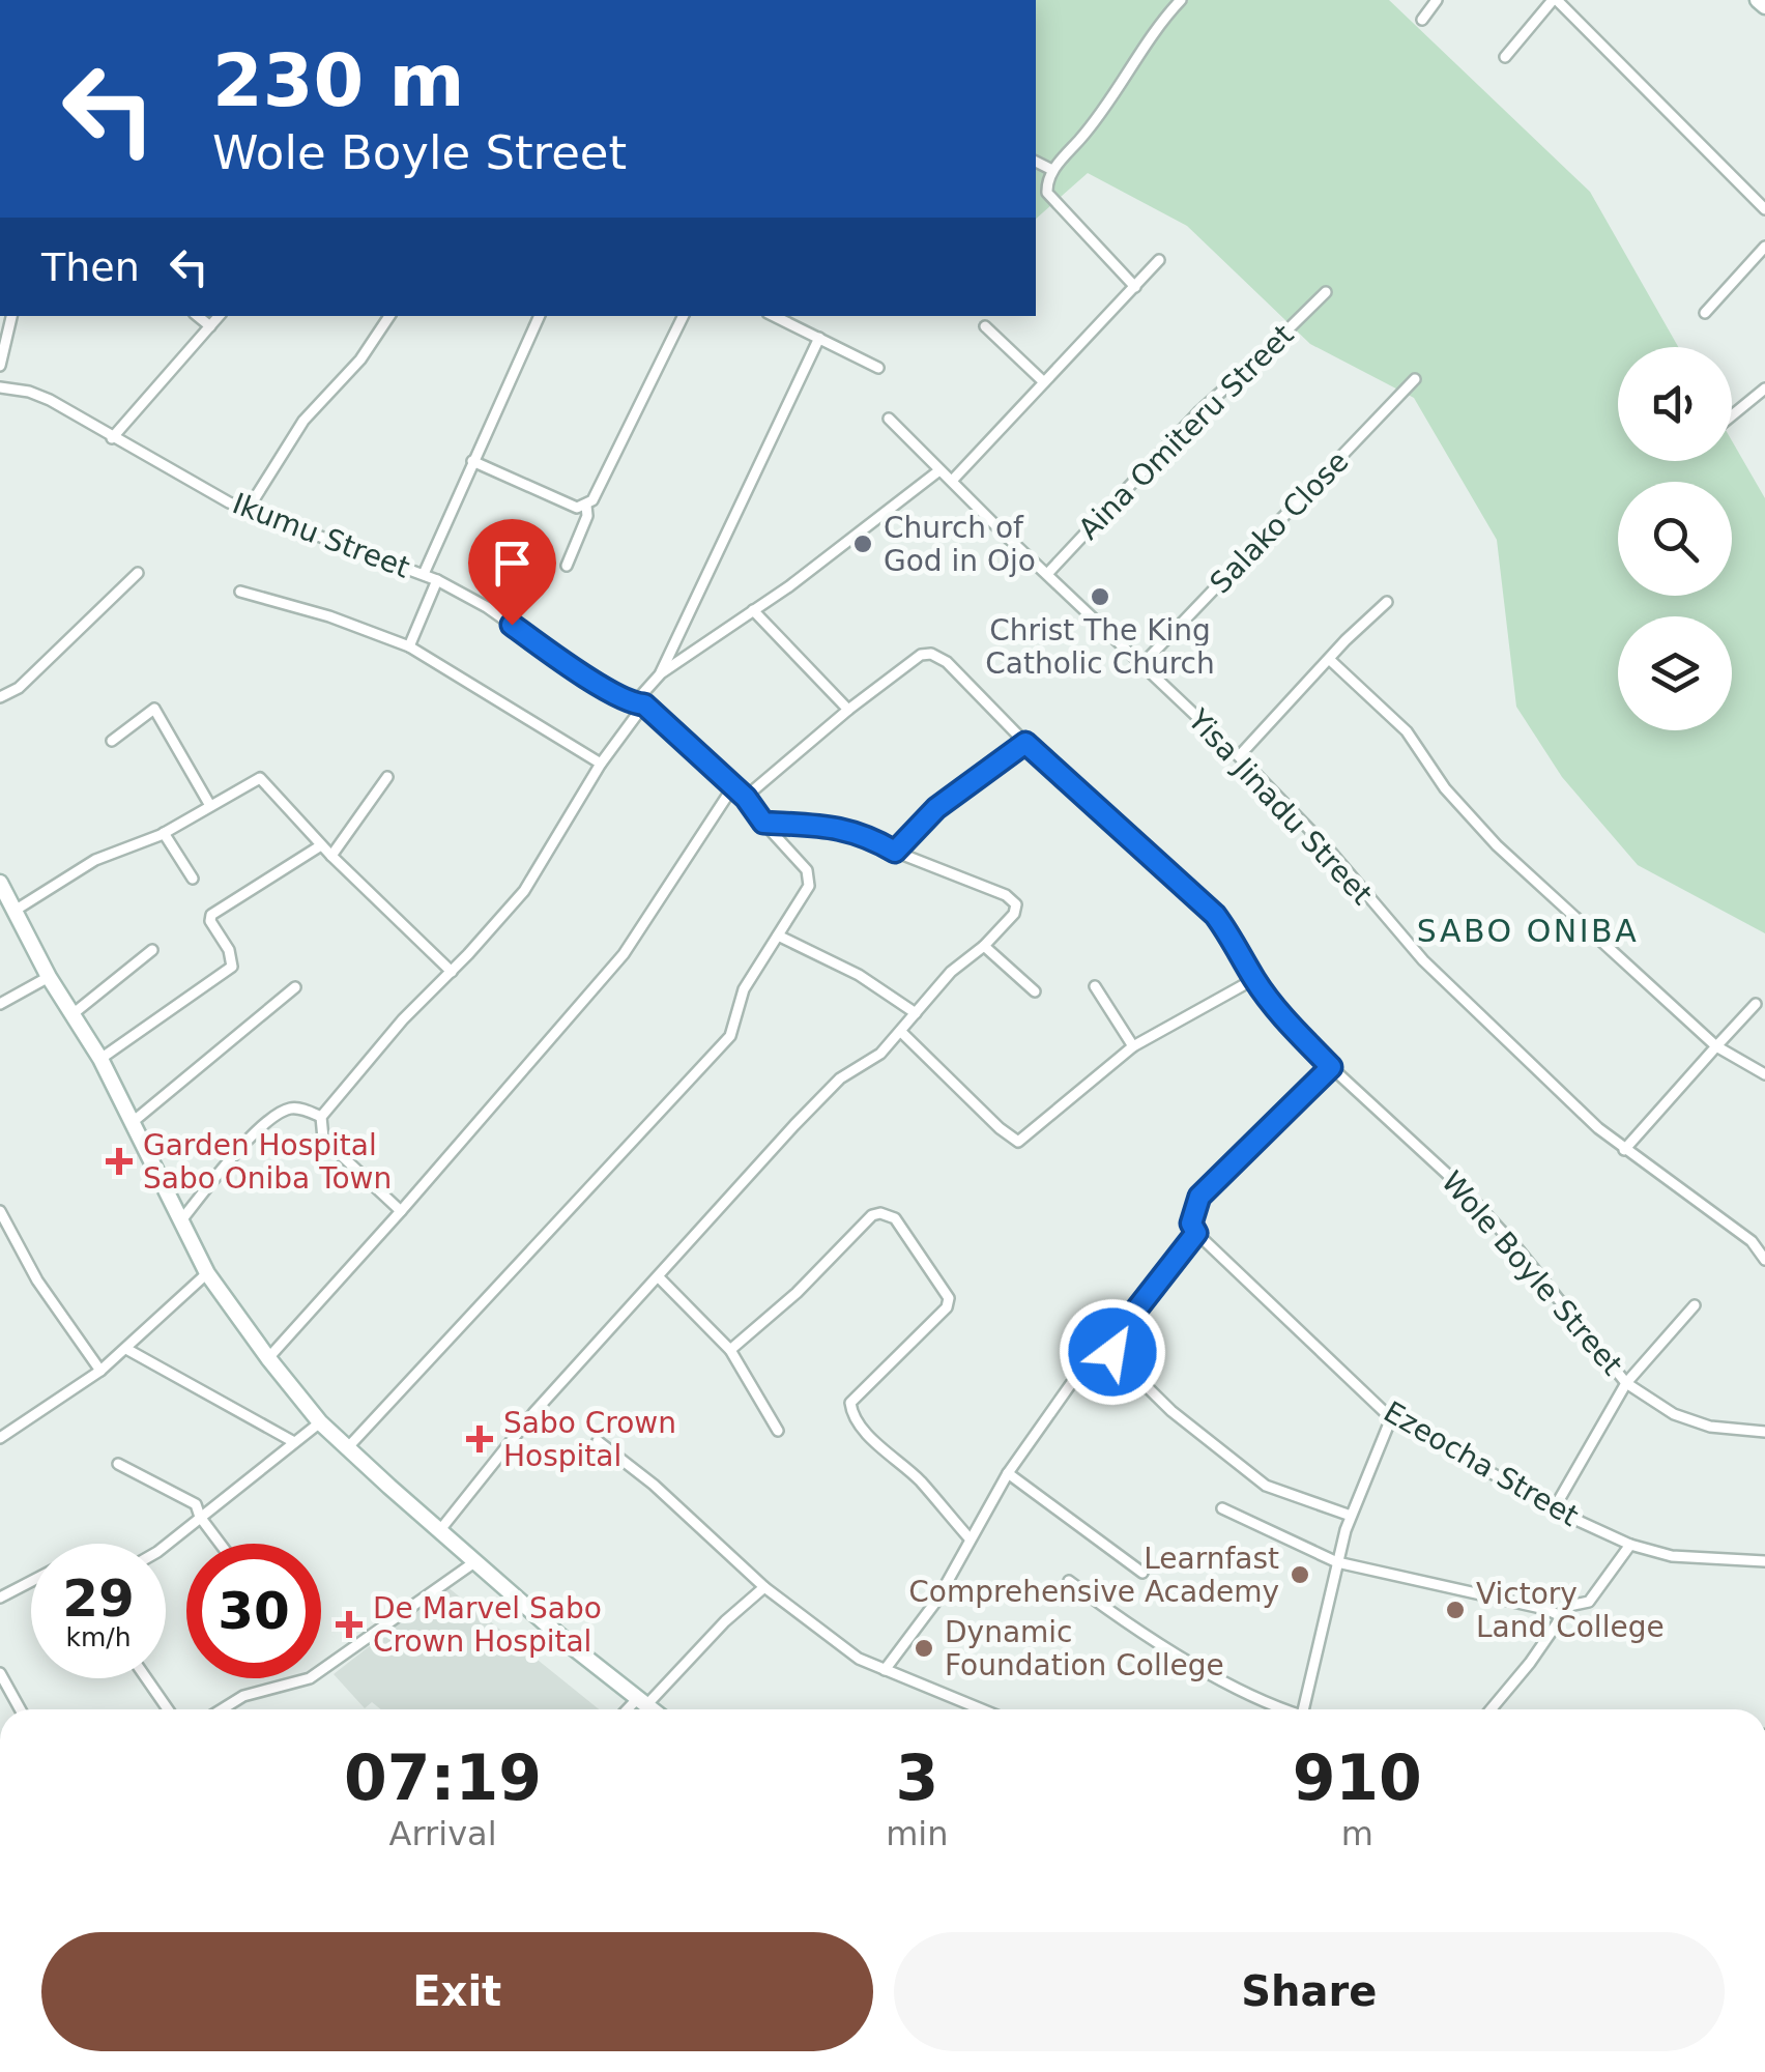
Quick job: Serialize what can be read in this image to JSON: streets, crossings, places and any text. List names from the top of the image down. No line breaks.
{"streets":{"street":["Aina Omiteru Street","Salako Close","Ikumu Street","Yisa Jinadu Street","Wole Boyle Street","Ezeocha Street"]},"crossings":[["Aina Omiteru Street","Yisa Jinadu Street"],["Salako Close","Yisa Jinadu Street"],["Ikumu Street","Wole Boyle Street"]],"districts":["SABO ONIBA"],"places":{"other":["Church of God in Ojo","Christ The King Catholic Church","Learnfast Comprehensive Academy","Victory Land College","Dynamic Foundation College"],"health":["Garden Hospital Sabo Oniba Town","Sabo Crown Hospital","De Marvel Sabo Crown Hospital"]},"page":{"turn":["230 m","Wole Boyle Street"],"then":"Then","speed":"29 km/h","limit":"30","eta":["07:19","Arrival","3","min","910","m"],"buttons":["Exit","Share"]}}
